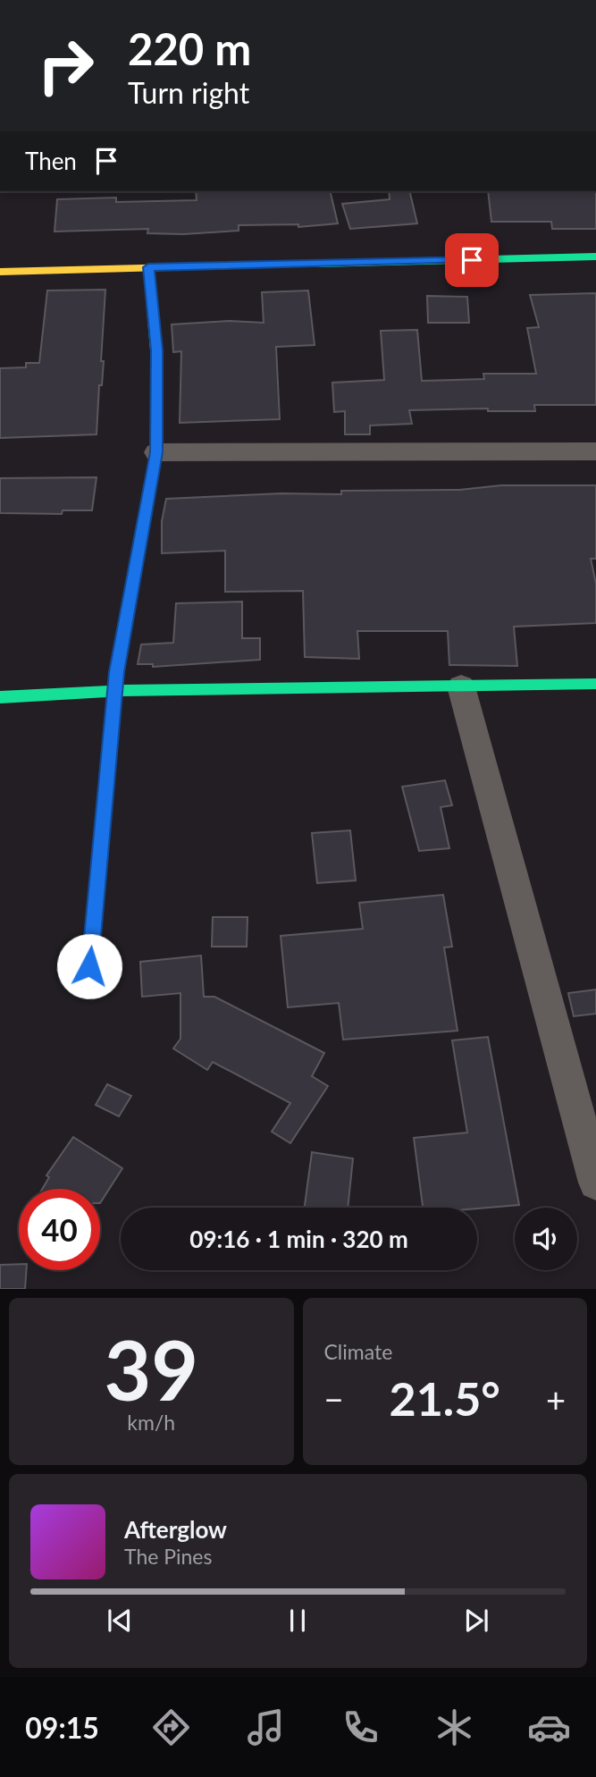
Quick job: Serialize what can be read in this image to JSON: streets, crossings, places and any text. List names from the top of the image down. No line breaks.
{"page":{"turn":["220 m","Turn right"],"then":"Then","limit":"40","trip":"09:16 · 1 min · 320 m","tile":[["39","km/h"],"Climate"],"heat":["−","21.5°","+"],"song":["Afterglow","The Pines"],"tabs":"09:15"}}
